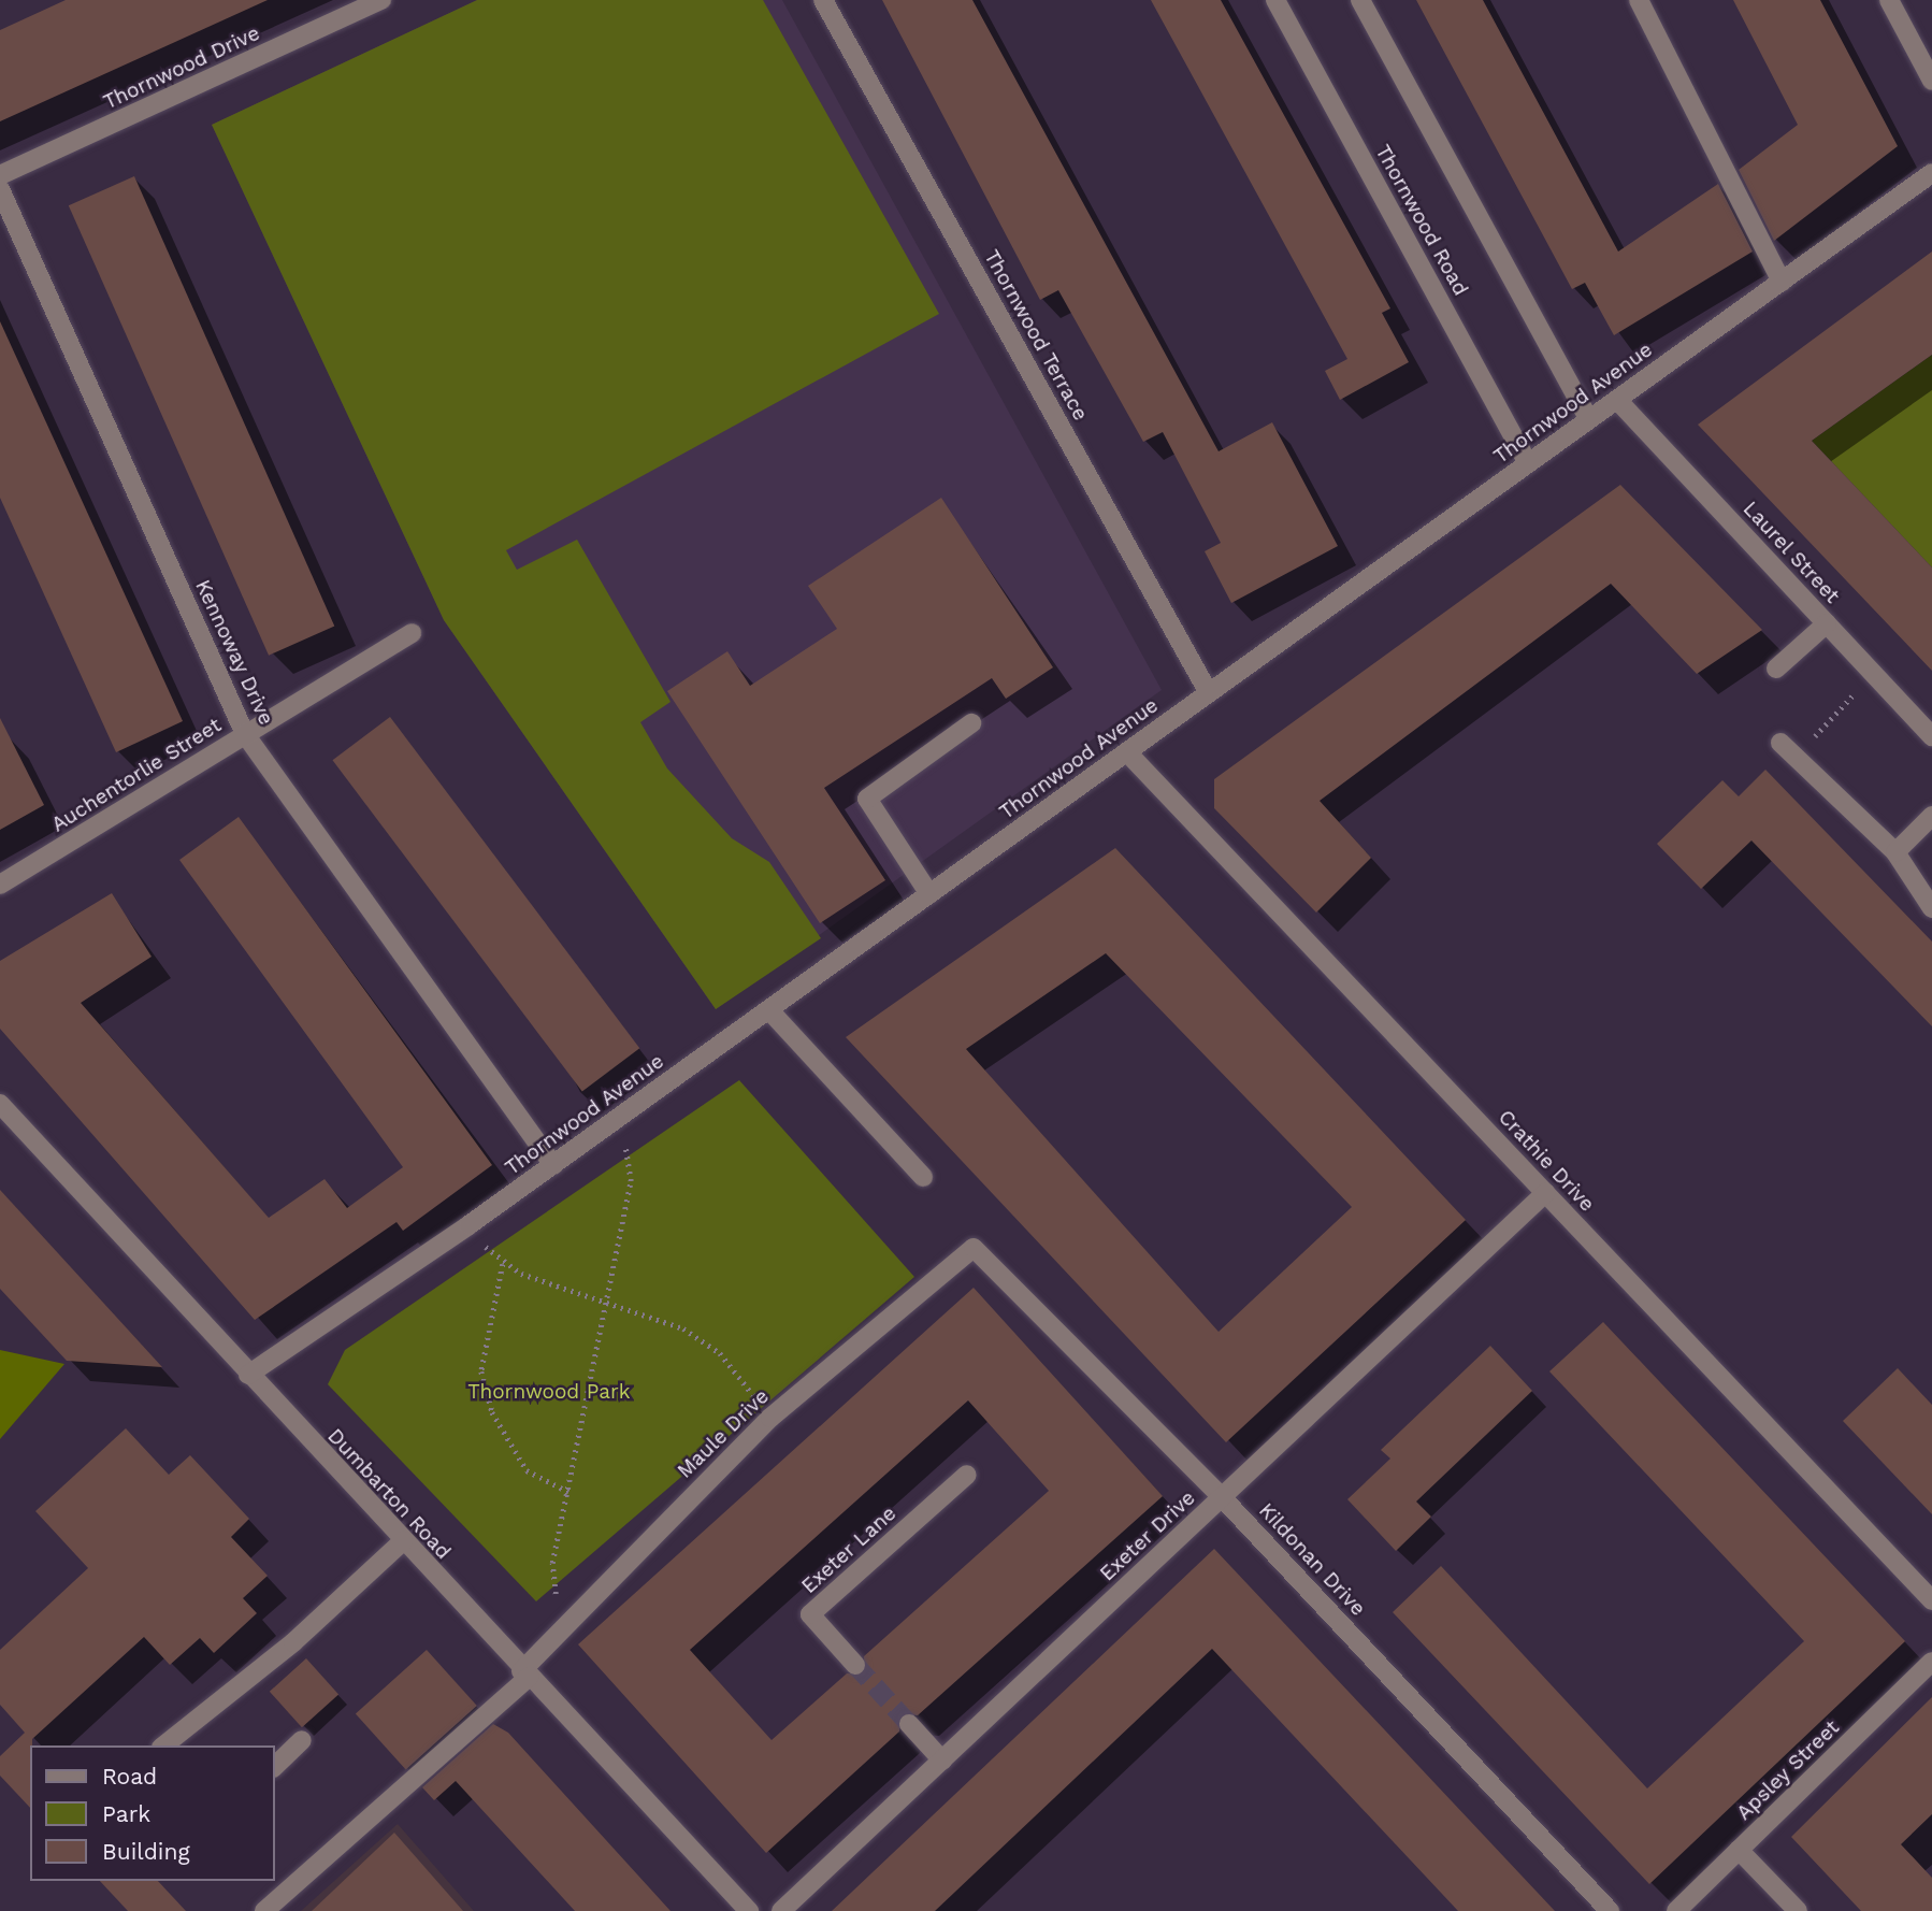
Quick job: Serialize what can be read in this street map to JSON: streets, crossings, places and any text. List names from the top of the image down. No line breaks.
{"streets":{"street":["Thornwood Drive","Thornwood Road","Thornwood Terrace","Thornwood Avenue","Laurel Street","Kennoway Drive","Auchentorlie Street","Crathie Drive","Maule Drive","Dumbarton Road","Exeter Drive","Exeter Lane","Kildonan Drive","Apsley Street"]},"crossings":[["Thornwood Road","Thornwood Avenue"],["Thornwood Terrace","Thornwood Avenue"],["Thornwood Avenue","Laurel Street"],["Thornwood Avenue","Kennoway Drive"],["Thornwood Avenue","Crathie Drive"],["Thornwood Avenue","Dumbarton Road"],["Kennoway Drive","Auchentorlie Street"],["Crathie Drive","Exeter Drive"],["Maule Drive","Dumbarton Road"],["Maule Drive","Kildonan Drive"],["Exeter Drive","Kildonan Drive"]],"parks":["Thornwood Park"],"legend":["Road","Park","Building"]}
